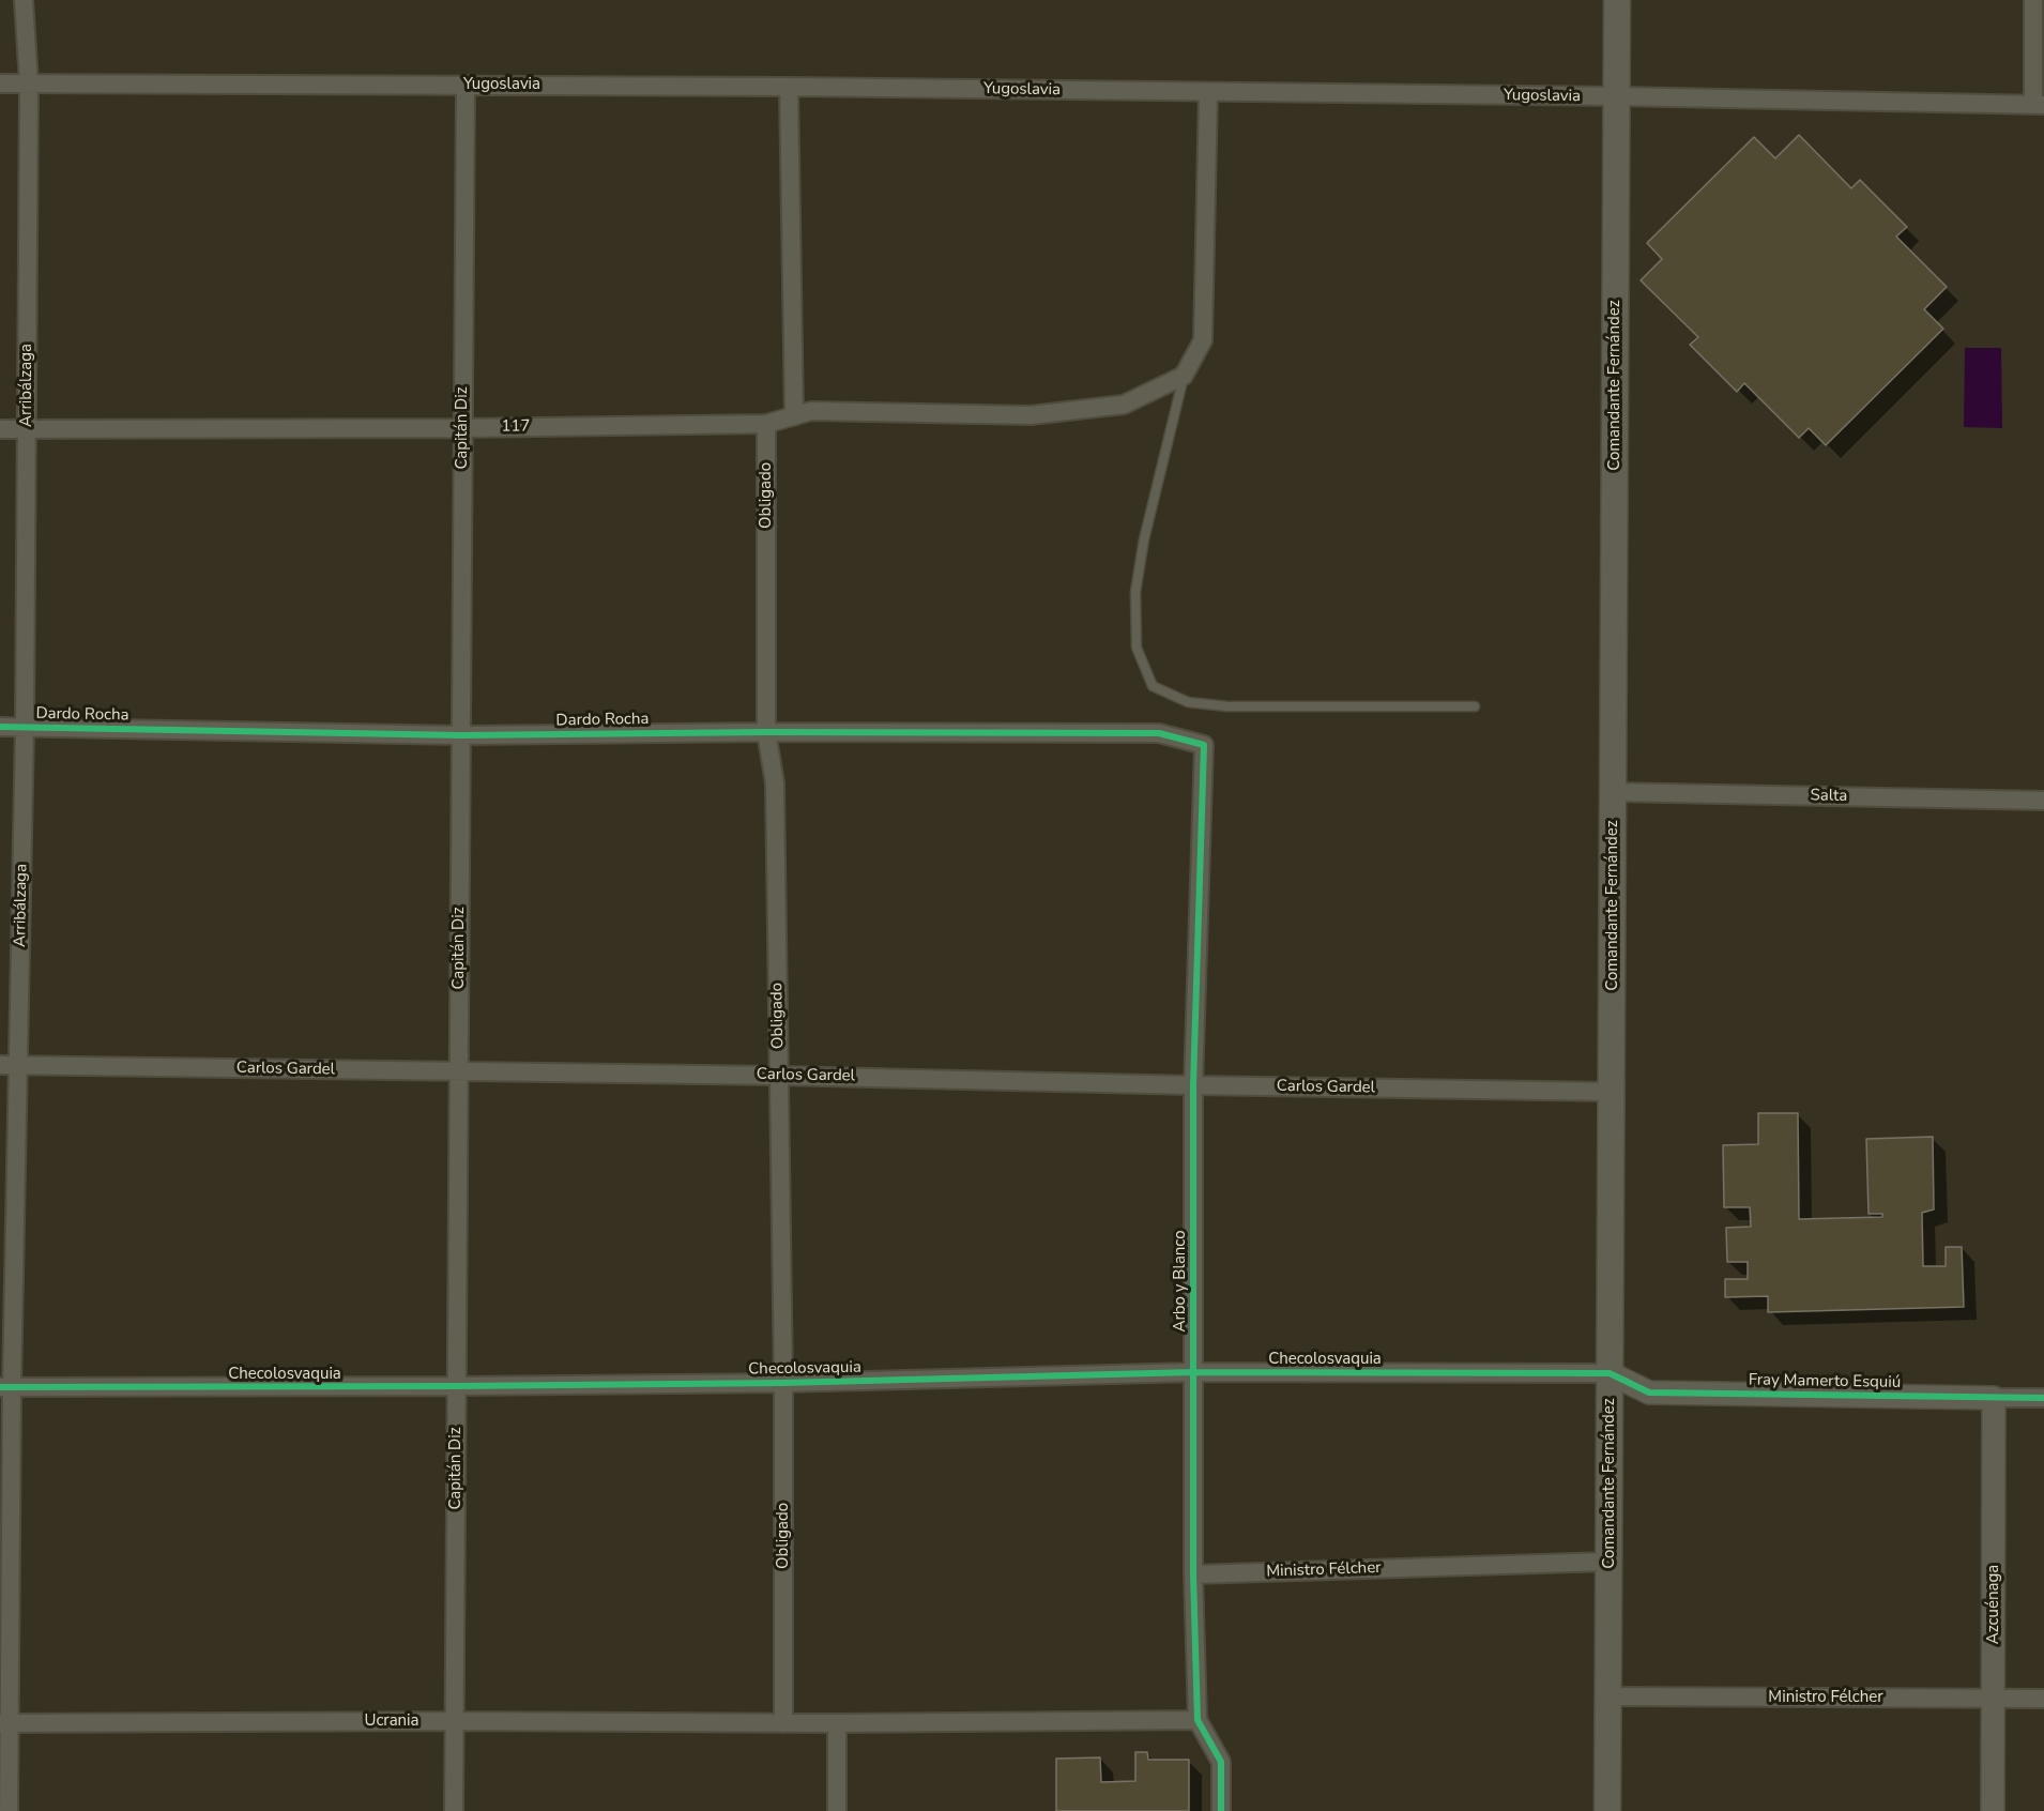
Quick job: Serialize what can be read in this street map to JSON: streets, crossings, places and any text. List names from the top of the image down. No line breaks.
{"streets":{"main road":["Comandante Fernández"],"street":["Yugoslavia","Arribálzaga","117","Capitán Diz","Obligado","Dardo Rocha","Salta","Carlos Gardel","Arbo y Blanco","Checolosvaquia","Fray Mamerto Esquiú","Ministro Félcher","Azcuénaga","Ucrania"]},"crossings":[["Yugoslavia","Arribálzaga"],["Yugoslavia","Comandante Fernández"],["Yugoslavia","Capitán Diz"],["Arribálzaga","117"],["Arribálzaga","Dardo Rocha"],["Arribálzaga","Carlos Gardel"],["Arribálzaga","Checolosvaquia"],["Arribálzaga","Ucrania"],["Comandante Fernández","Salta"],["Comandante Fernández","Carlos Gardel"],["Comandante Fernández","Checolosvaquia"],["Comandante Fernández","Fray Mamerto Esquiú"],["Comandante Fernández","Ministro Félcher"],["117","Capitán Diz"],["117","Obligado"],["Capitán Diz","Dardo Rocha"],["Capitán Diz","Carlos Gardel"],["Capitán Diz","Checolosvaquia"],["Capitán Diz","Ucrania"],["Obligado","Dardo Rocha"],["Obligado","Carlos Gardel"],["Obligado","Checolosvaquia"],["Obligado","Ucrania"],["Dardo Rocha","Arbo y Blanco"],["Carlos Gardel","Arbo y Blanco"],["Arbo y Blanco","Checolosvaquia"],["Arbo y Blanco","Ministro Félcher"],["Checolosvaquia","Fray Mamerto Esquiú"],["Fray Mamerto Esquiú","Azcuénaga"],["Ministro Félcher","Azcuénaga"]]}
